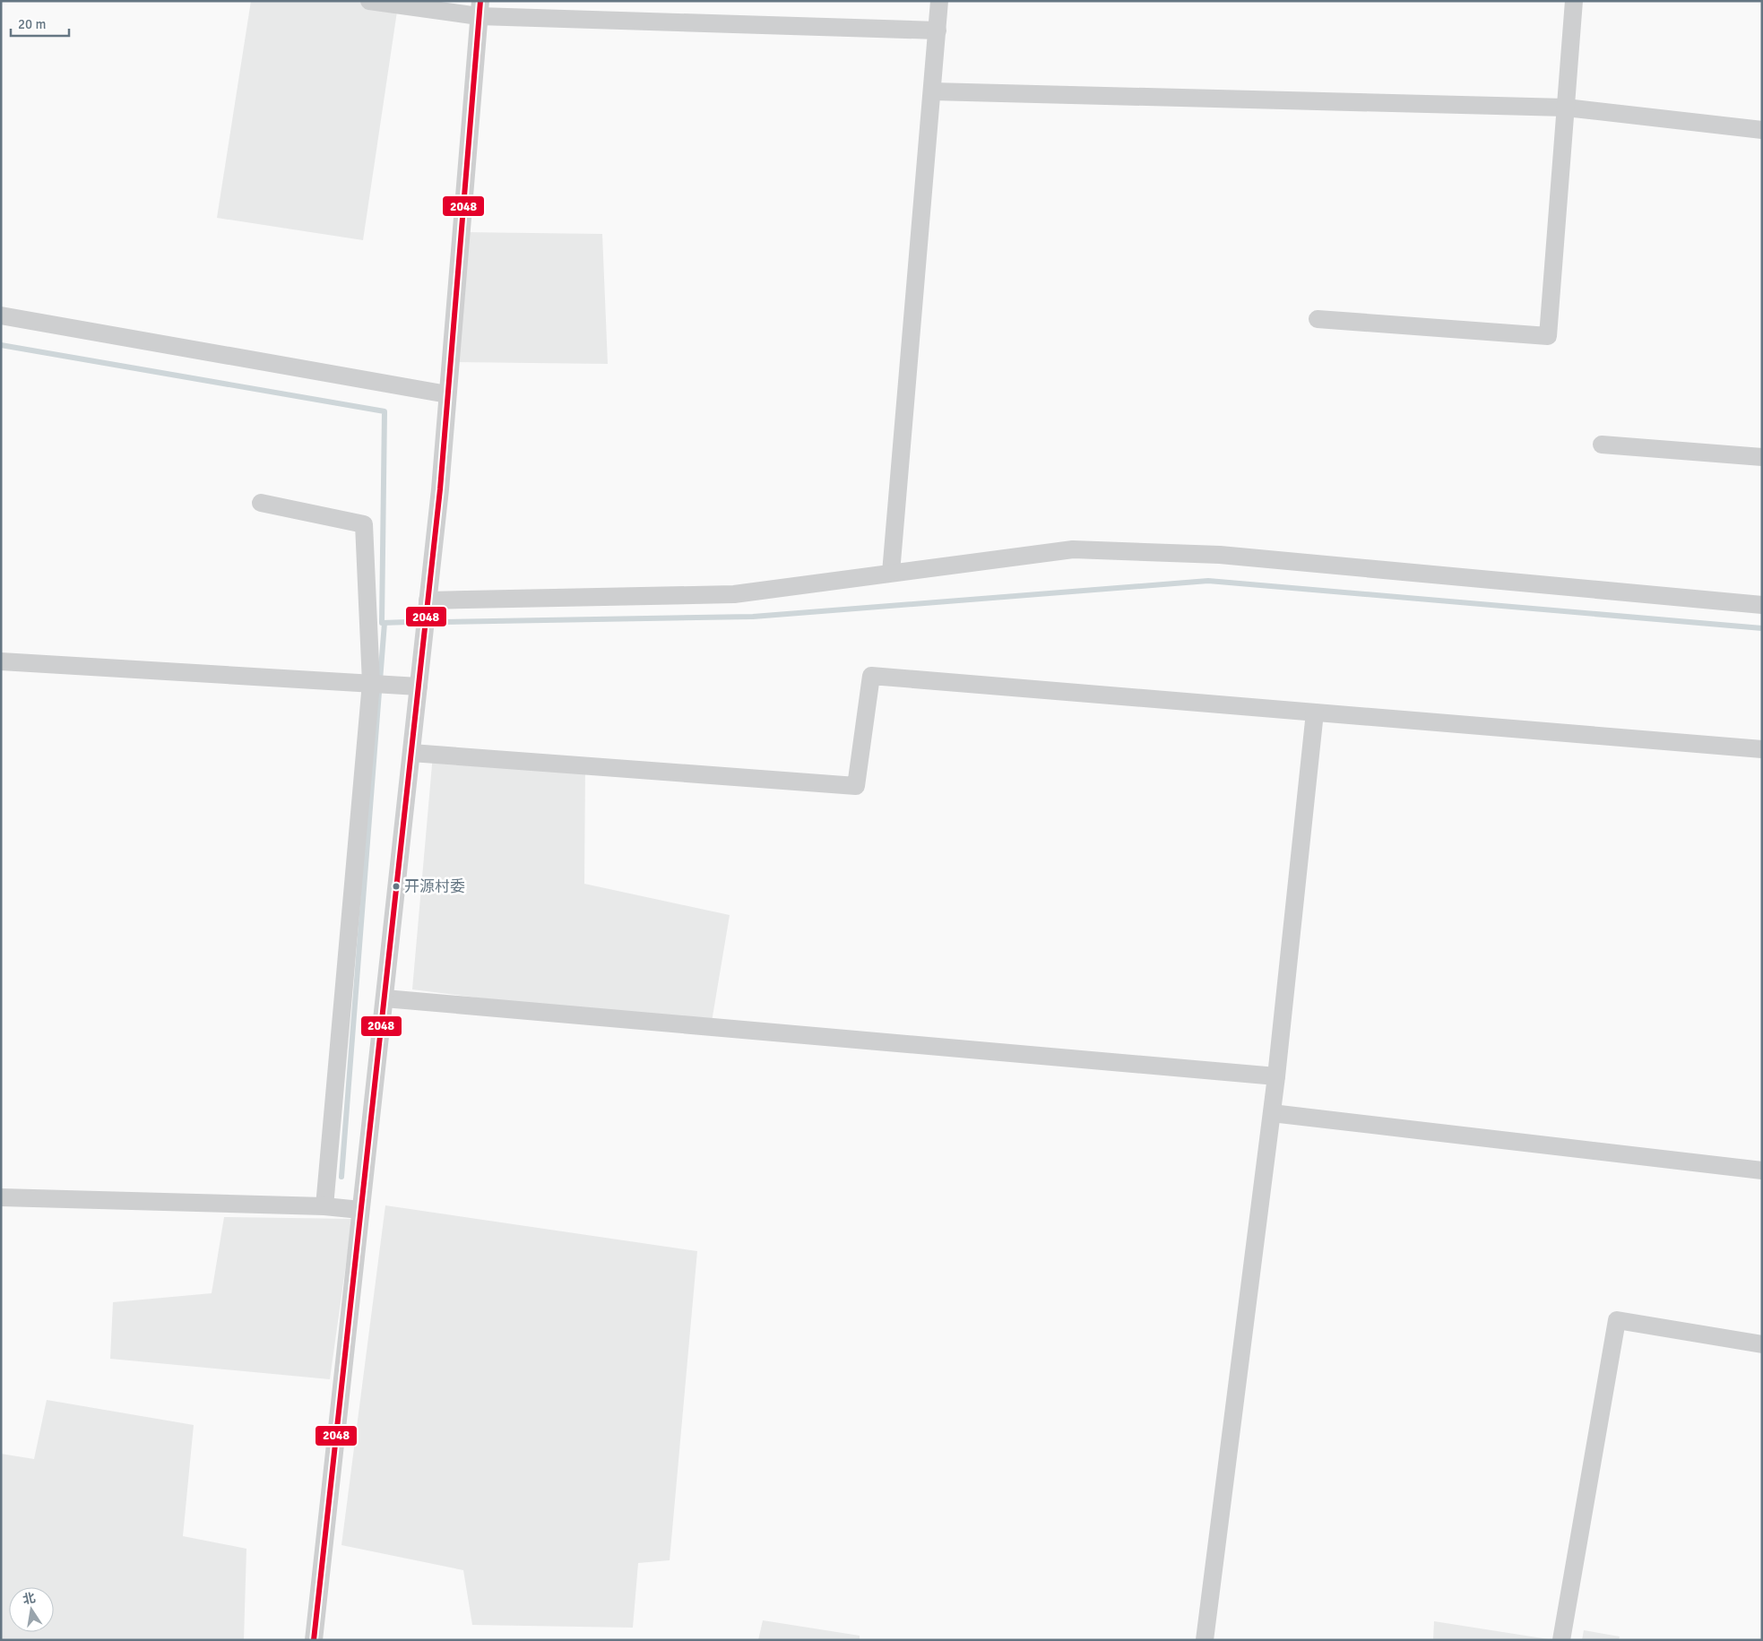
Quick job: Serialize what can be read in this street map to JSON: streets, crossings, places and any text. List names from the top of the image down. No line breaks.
{"places":["开源村委"],"lines":["transit line 2048"],"scale_bar":"20 m","north":"top"}
